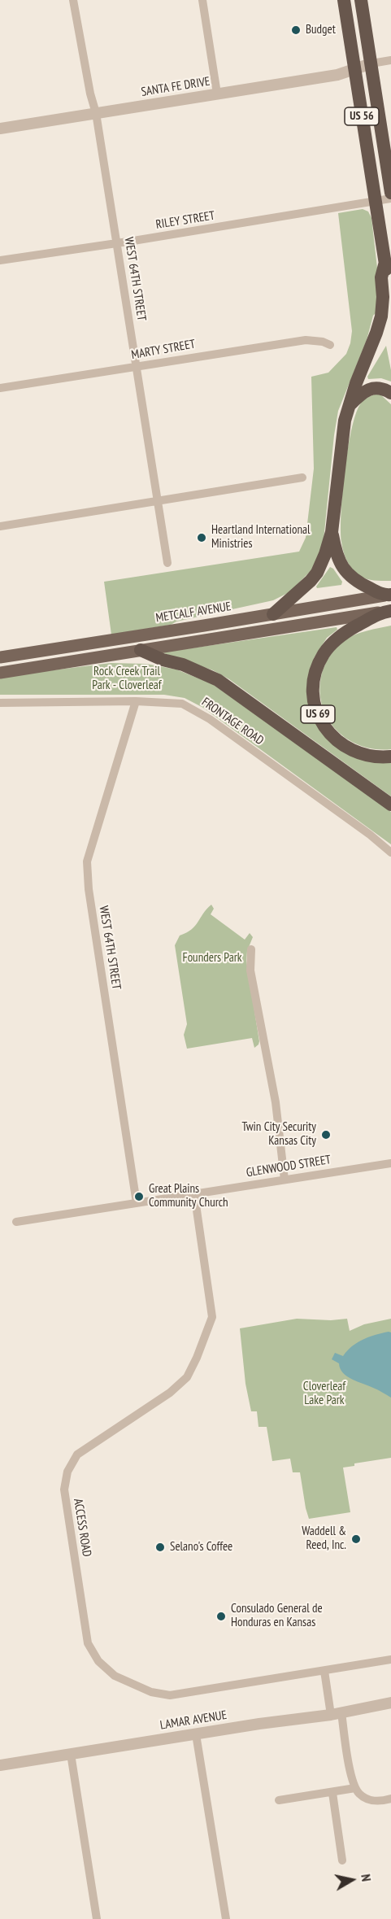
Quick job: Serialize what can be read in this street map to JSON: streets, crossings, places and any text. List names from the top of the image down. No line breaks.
{"streets":{"highway":["US 56","US 69"],"main road":["METCALF AVENUE"],"street":["SANTA FE DRIVE","RILEY STREET","WEST 64TH STREET","MARTY STREET","FRONTAGE ROAD","GLENWOOD STREET","ACCESS ROAD","LAMAR AVENUE"]},"crossings":[["SANTA FE DRIVE","US 56"],["SANTA FE DRIVE","WEST 64TH STREET"],["US 56","RILEY STREET"],["RILEY STREET","WEST 64TH STREET"],["WEST 64TH STREET","MARTY STREET"],["WEST 64TH STREET","FRONTAGE ROAD"],["WEST 64TH STREET","GLENWOOD STREET"],["GLENWOOD STREET","ACCESS ROAD"]],"parks":["Rock Creek Trail Park - Cloverleaf","Founders Park","Cloverleaf Lake Park"],"places":["Budget","Heartland International Ministries","Twin City Security Kansas City","Great Plains Community Church","Waddell & Reed, Inc.","Selano's Coffee","Consulado General de Honduras en Kansas"],"north":"right"}
